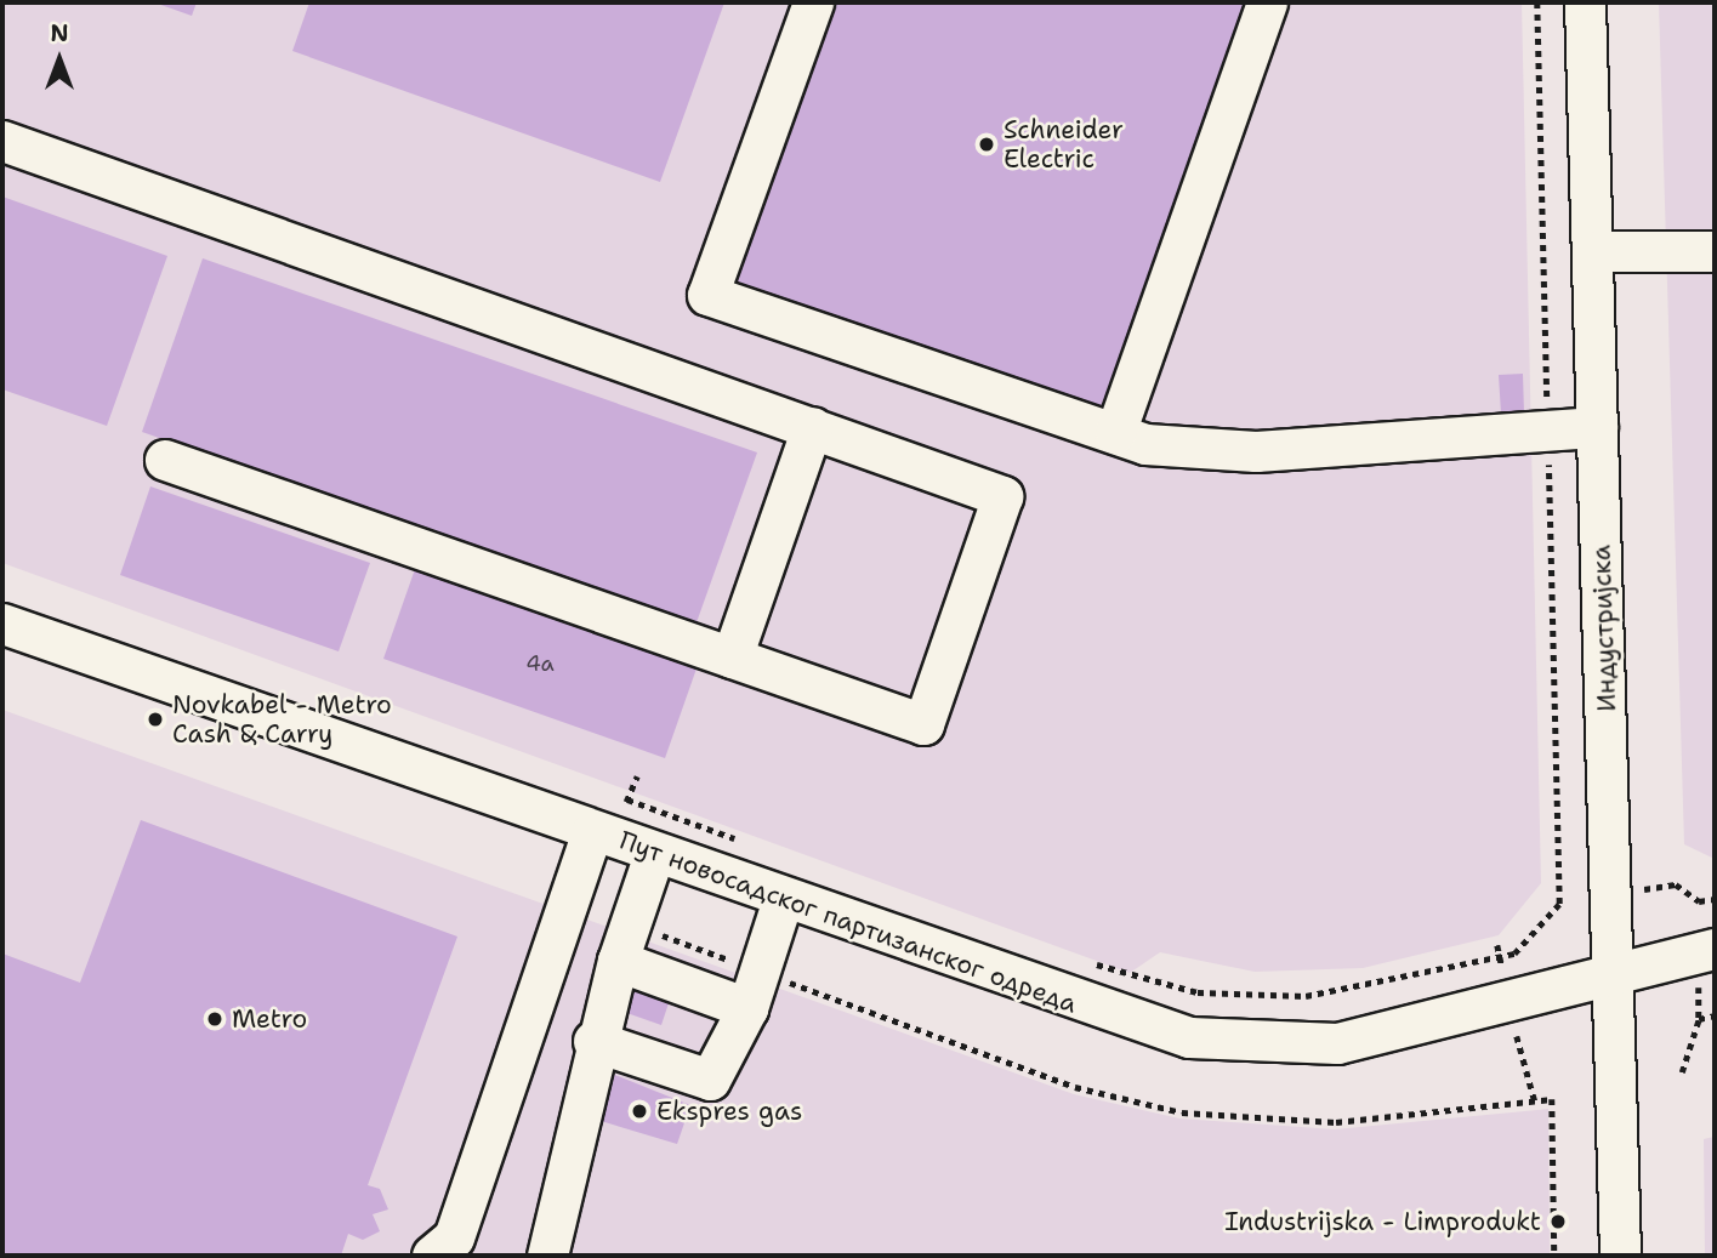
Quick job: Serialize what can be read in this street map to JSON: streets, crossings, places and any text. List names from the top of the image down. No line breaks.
{"streets":{"street":["Индустријска","Пут новосадског партизанског одреда"]},"crossings":[["Индустријска","Пут новосадског партизанског одреда"]],"places":["Schneider Electric","Novkabel - Metro Cash & Carry","Metro","Ekspres gas","Industrijska - Limprodukt"],"house_numbers":["4a"],"north":"top"}
